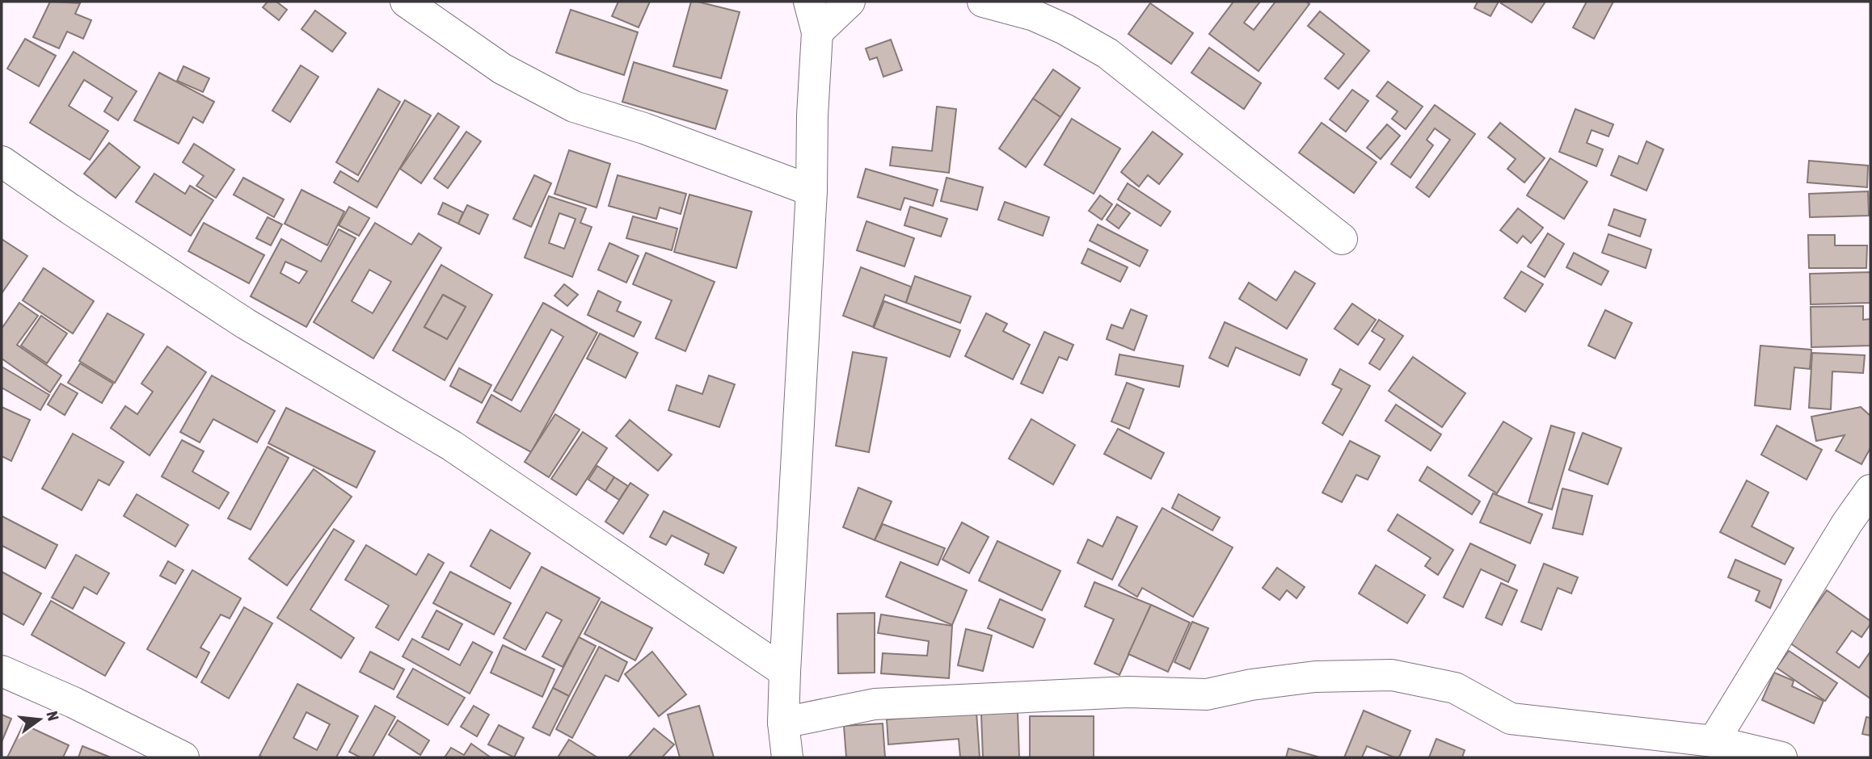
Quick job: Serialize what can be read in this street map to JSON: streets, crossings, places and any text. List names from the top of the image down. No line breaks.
{"north":"right"}
